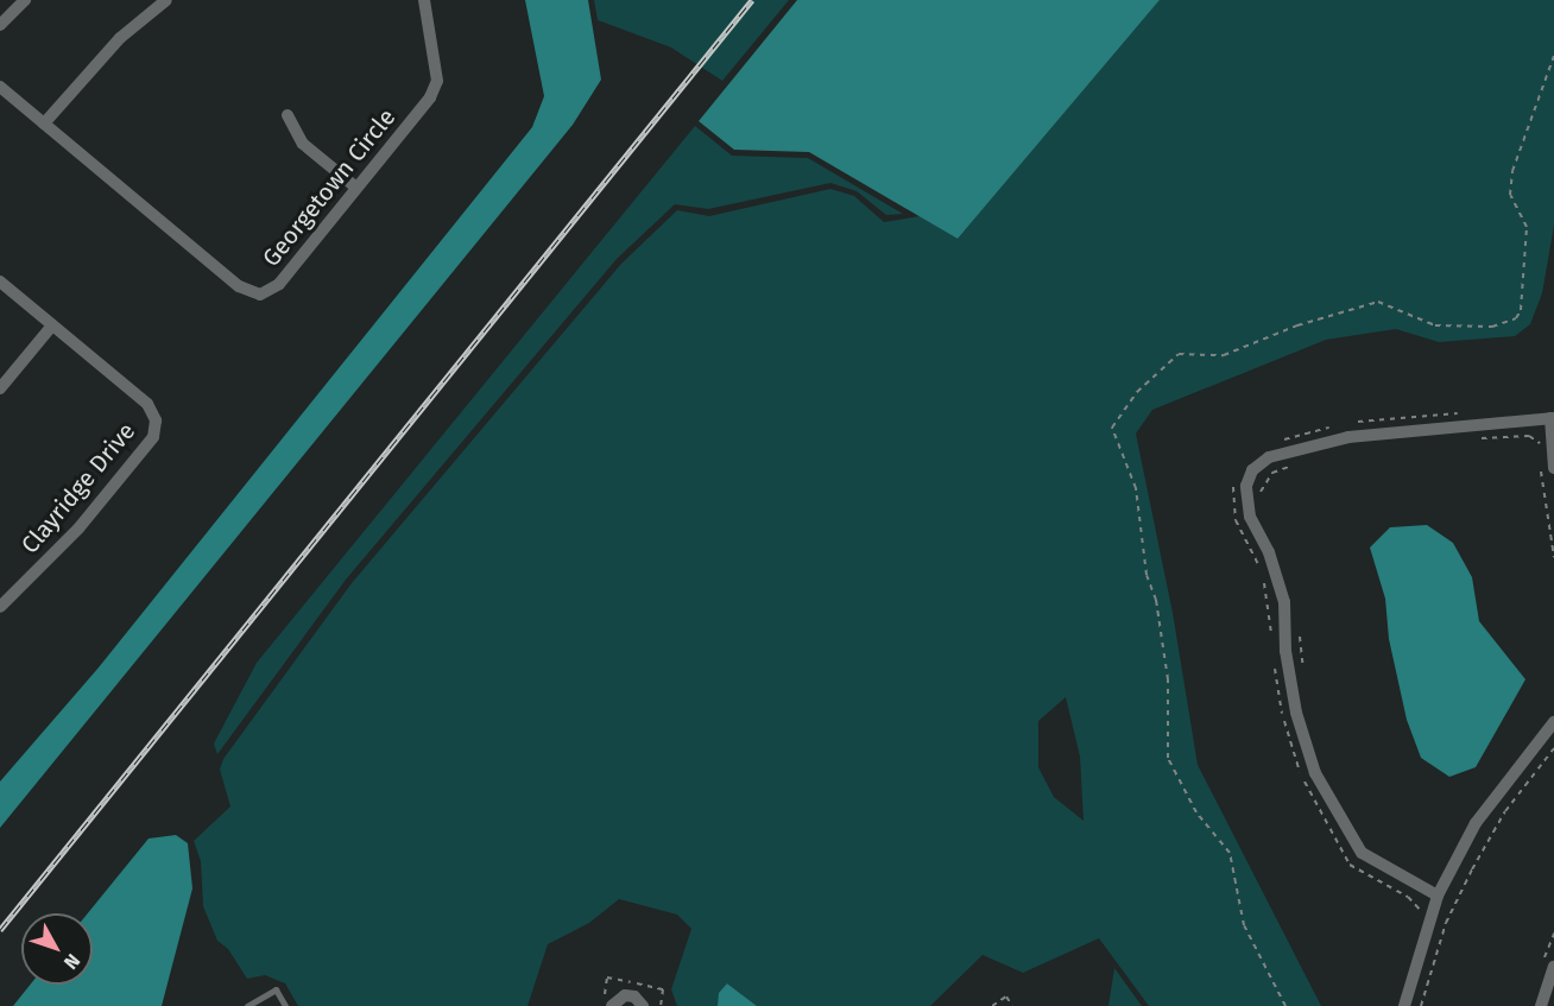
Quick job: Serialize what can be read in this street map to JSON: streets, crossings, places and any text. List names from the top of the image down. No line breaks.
{"streets":{"street":["Georgetown Circle","Clayridge Drive"]},"north":"bottom right"}
